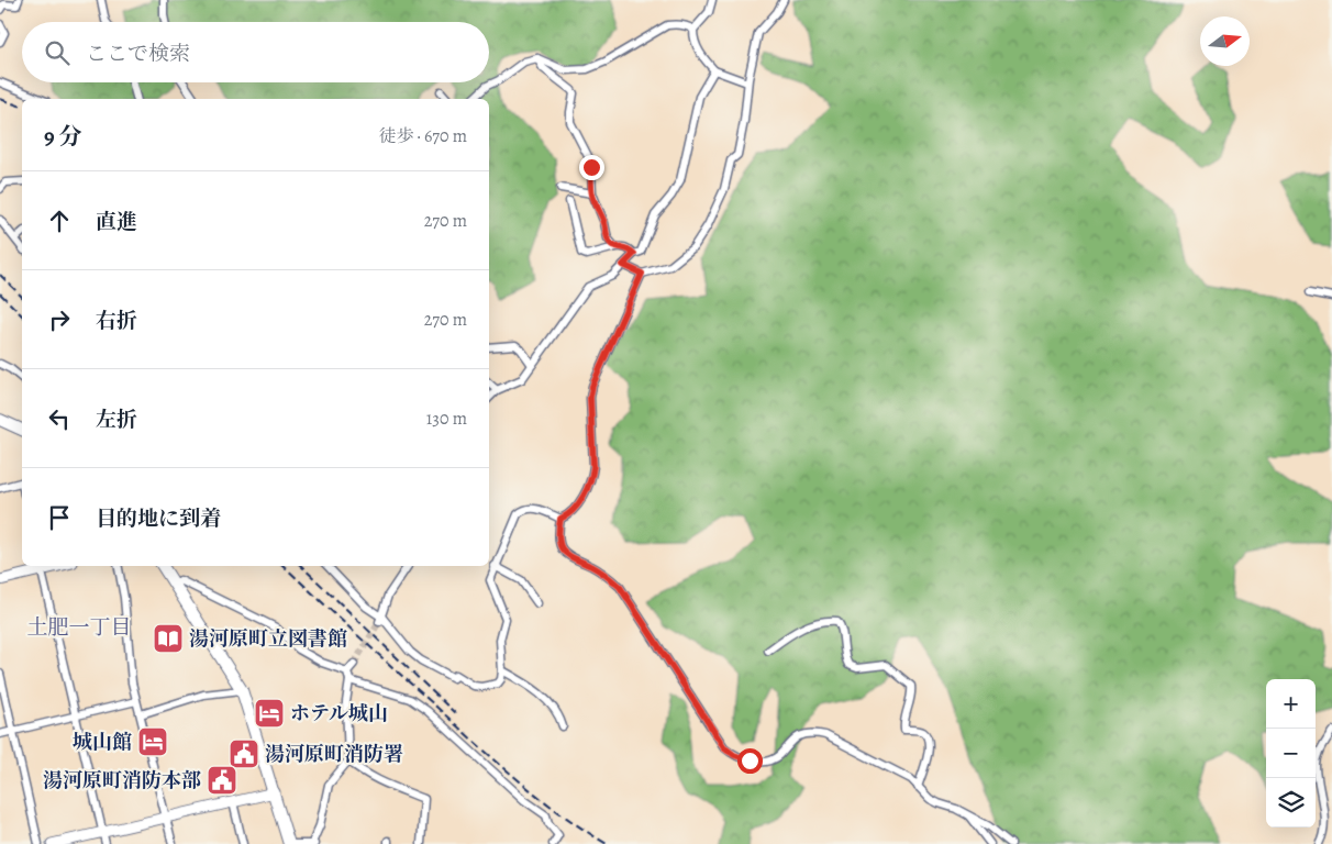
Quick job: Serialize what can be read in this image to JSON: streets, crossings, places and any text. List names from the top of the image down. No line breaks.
{"districts":["土肥一丁目"],"places":{"library":["湯河原町立図書館"],"hotel":["ホテル城山","城山館"],"public building":["湯河原町消防署","湯河原町消防本部"]},"north":"right","page":{"search":"ここで検索","heading":["9 分","徒歩 · 670 m"],"list":[["直進","270 m"],["右折","270 m"],["左折","130 m"],"目的地に到着"],"map_buttons":["+","−"]}}
